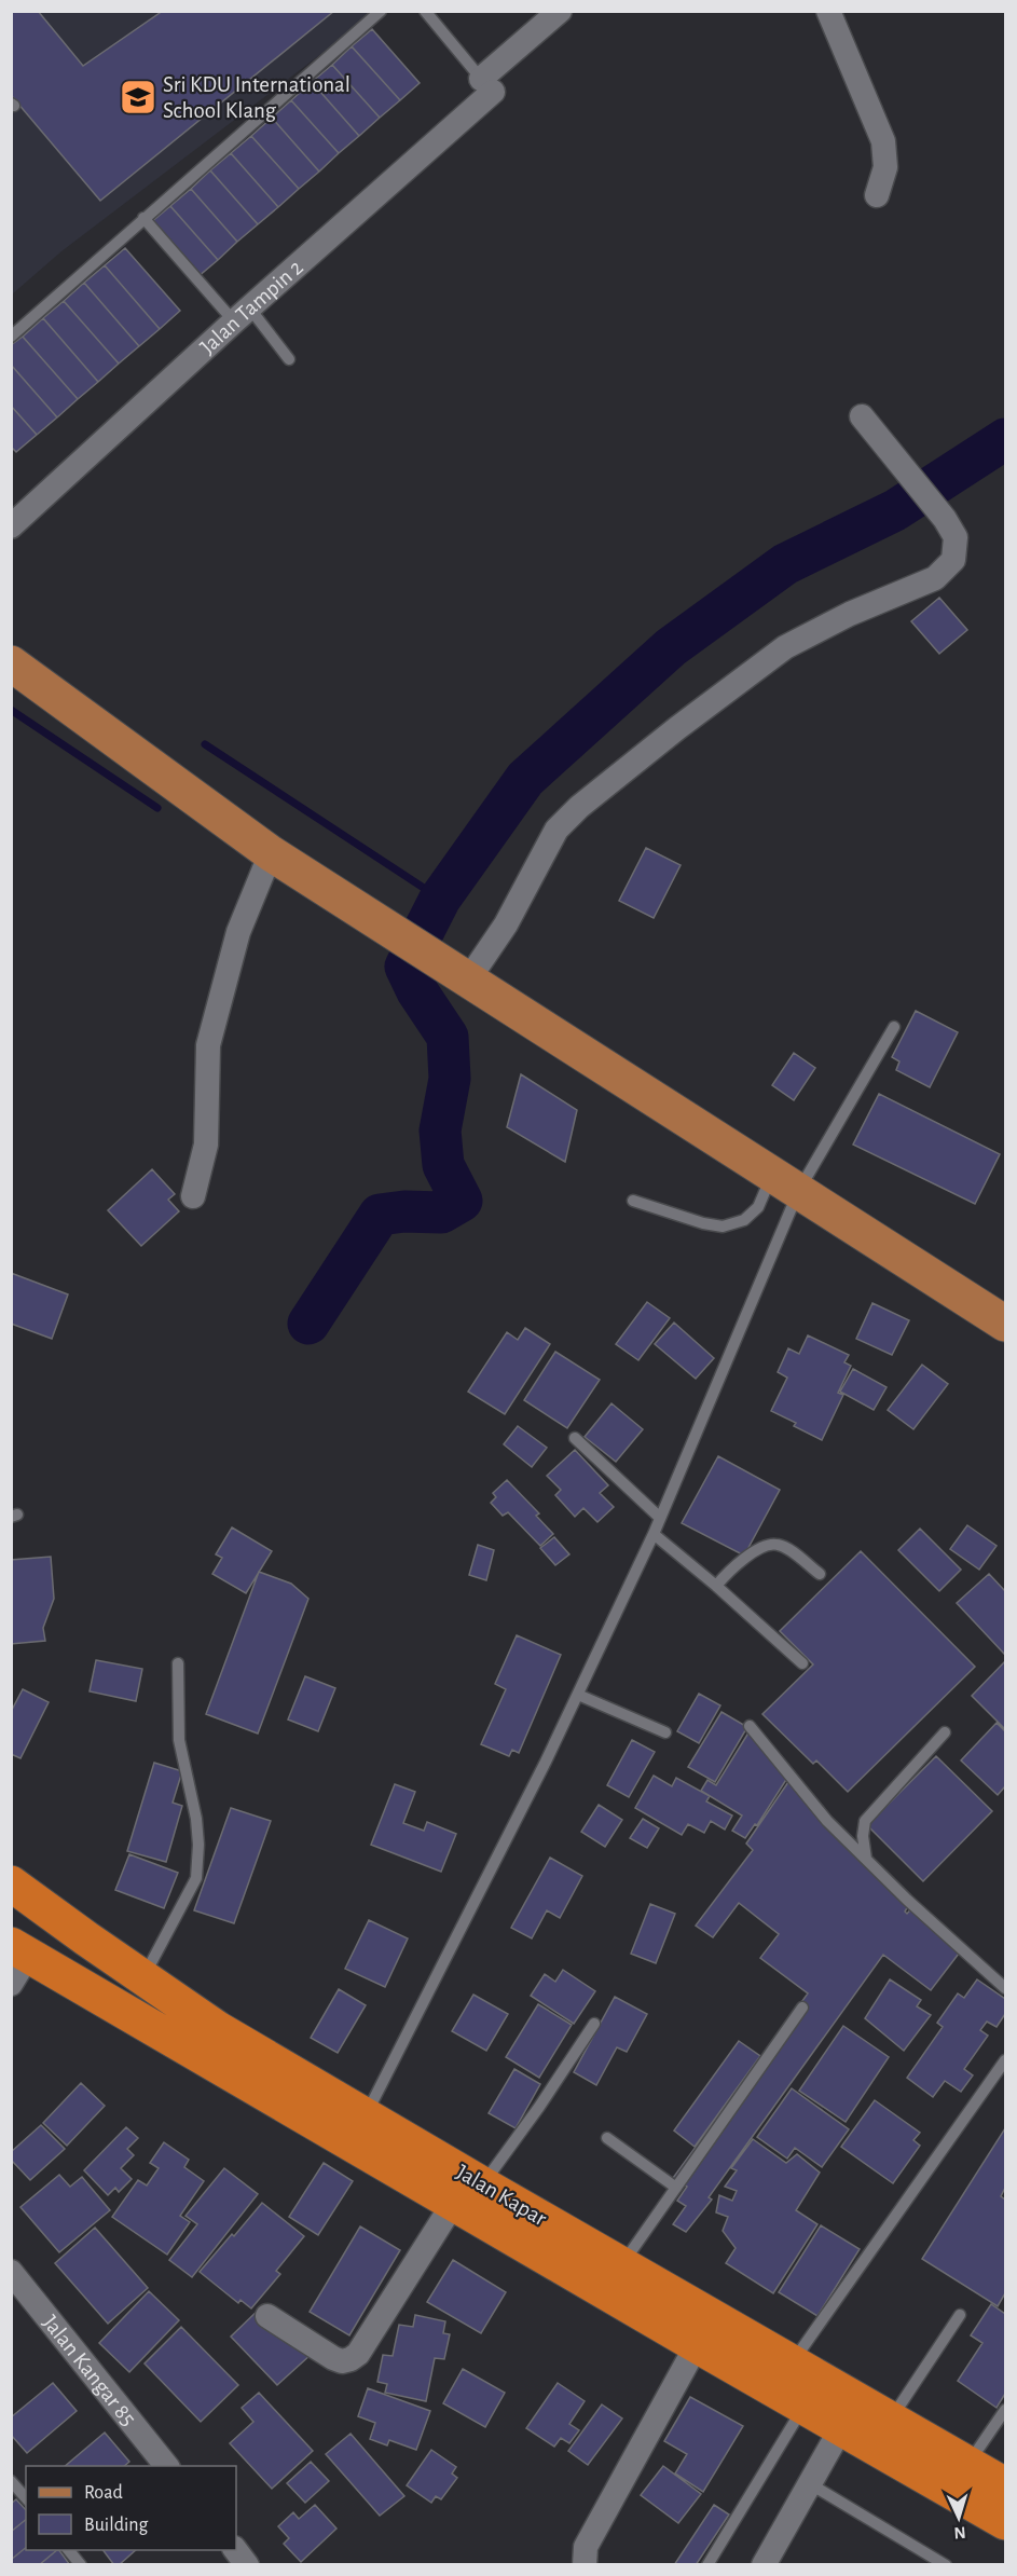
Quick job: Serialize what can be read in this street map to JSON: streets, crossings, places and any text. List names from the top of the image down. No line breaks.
{"streets":{"highway":["Jalan Kapar"],"street":["Jalan Tampin 2","Jalan Kangar 85"]},"places":{"school or university":["Sri KDU International School Klang"]},"legend":["Road","Building"],"north":"bottom"}
